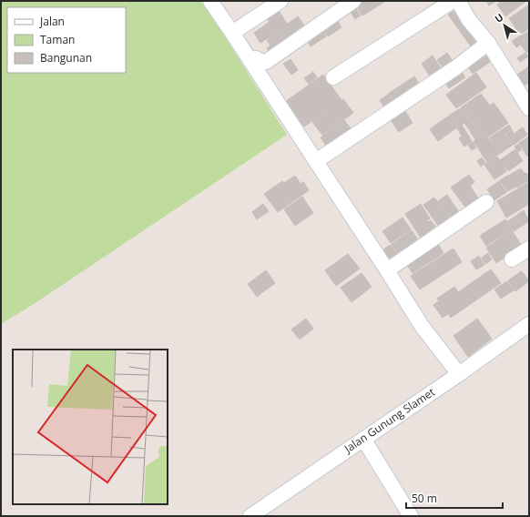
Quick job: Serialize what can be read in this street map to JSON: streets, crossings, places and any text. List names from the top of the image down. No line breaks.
{"streets":{"street":["Jalan Gunung Slamet"]},"legend":["Jalan","Taman","Bangunan"],"scale_bar":"50 m","north":"top left"}
